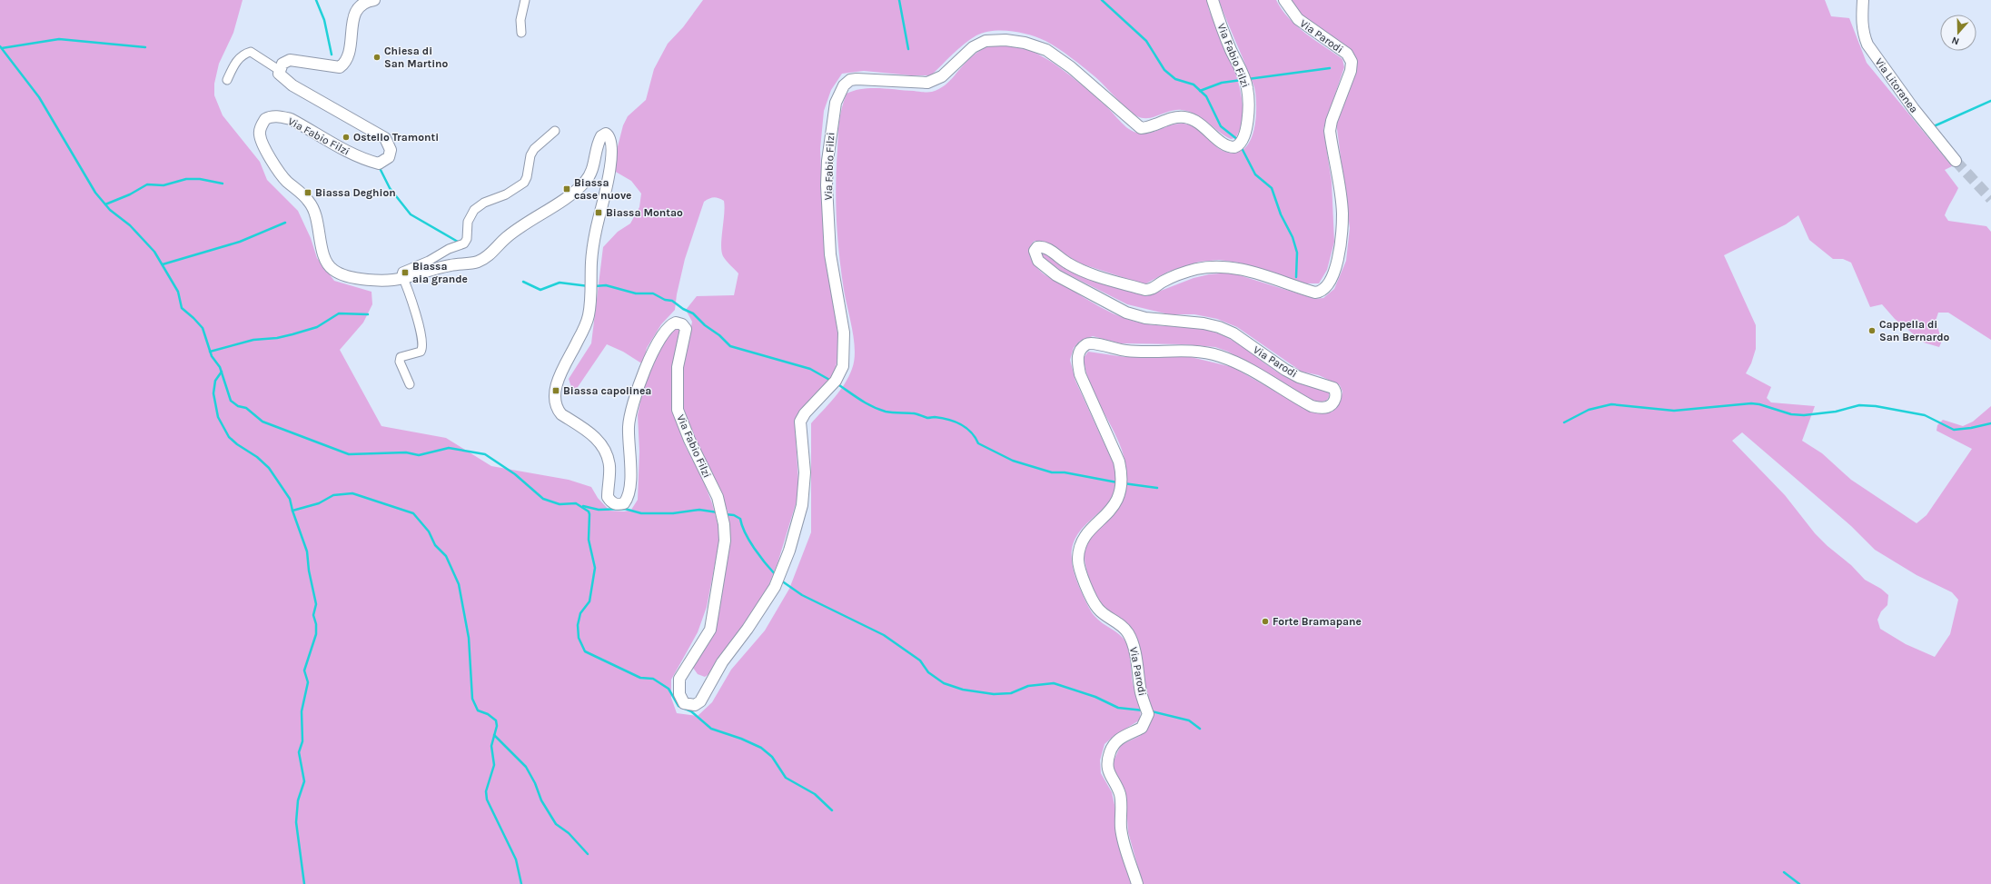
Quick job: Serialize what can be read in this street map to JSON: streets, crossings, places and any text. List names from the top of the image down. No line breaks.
{"streets":{"street":["Via Parodi","Via Fabio Filzi","Via Litoranea"]},"places":{"other":["Chiesa di San Martino","Ostello Tramonti","Cappella di San Bernardo","Forte Bramapane"],"transit":["Biassa case nuove","Biassa Deghion","Biassa Montao","Biassa aia grande","Biassa capolinea"]},"north":"bottom"}
